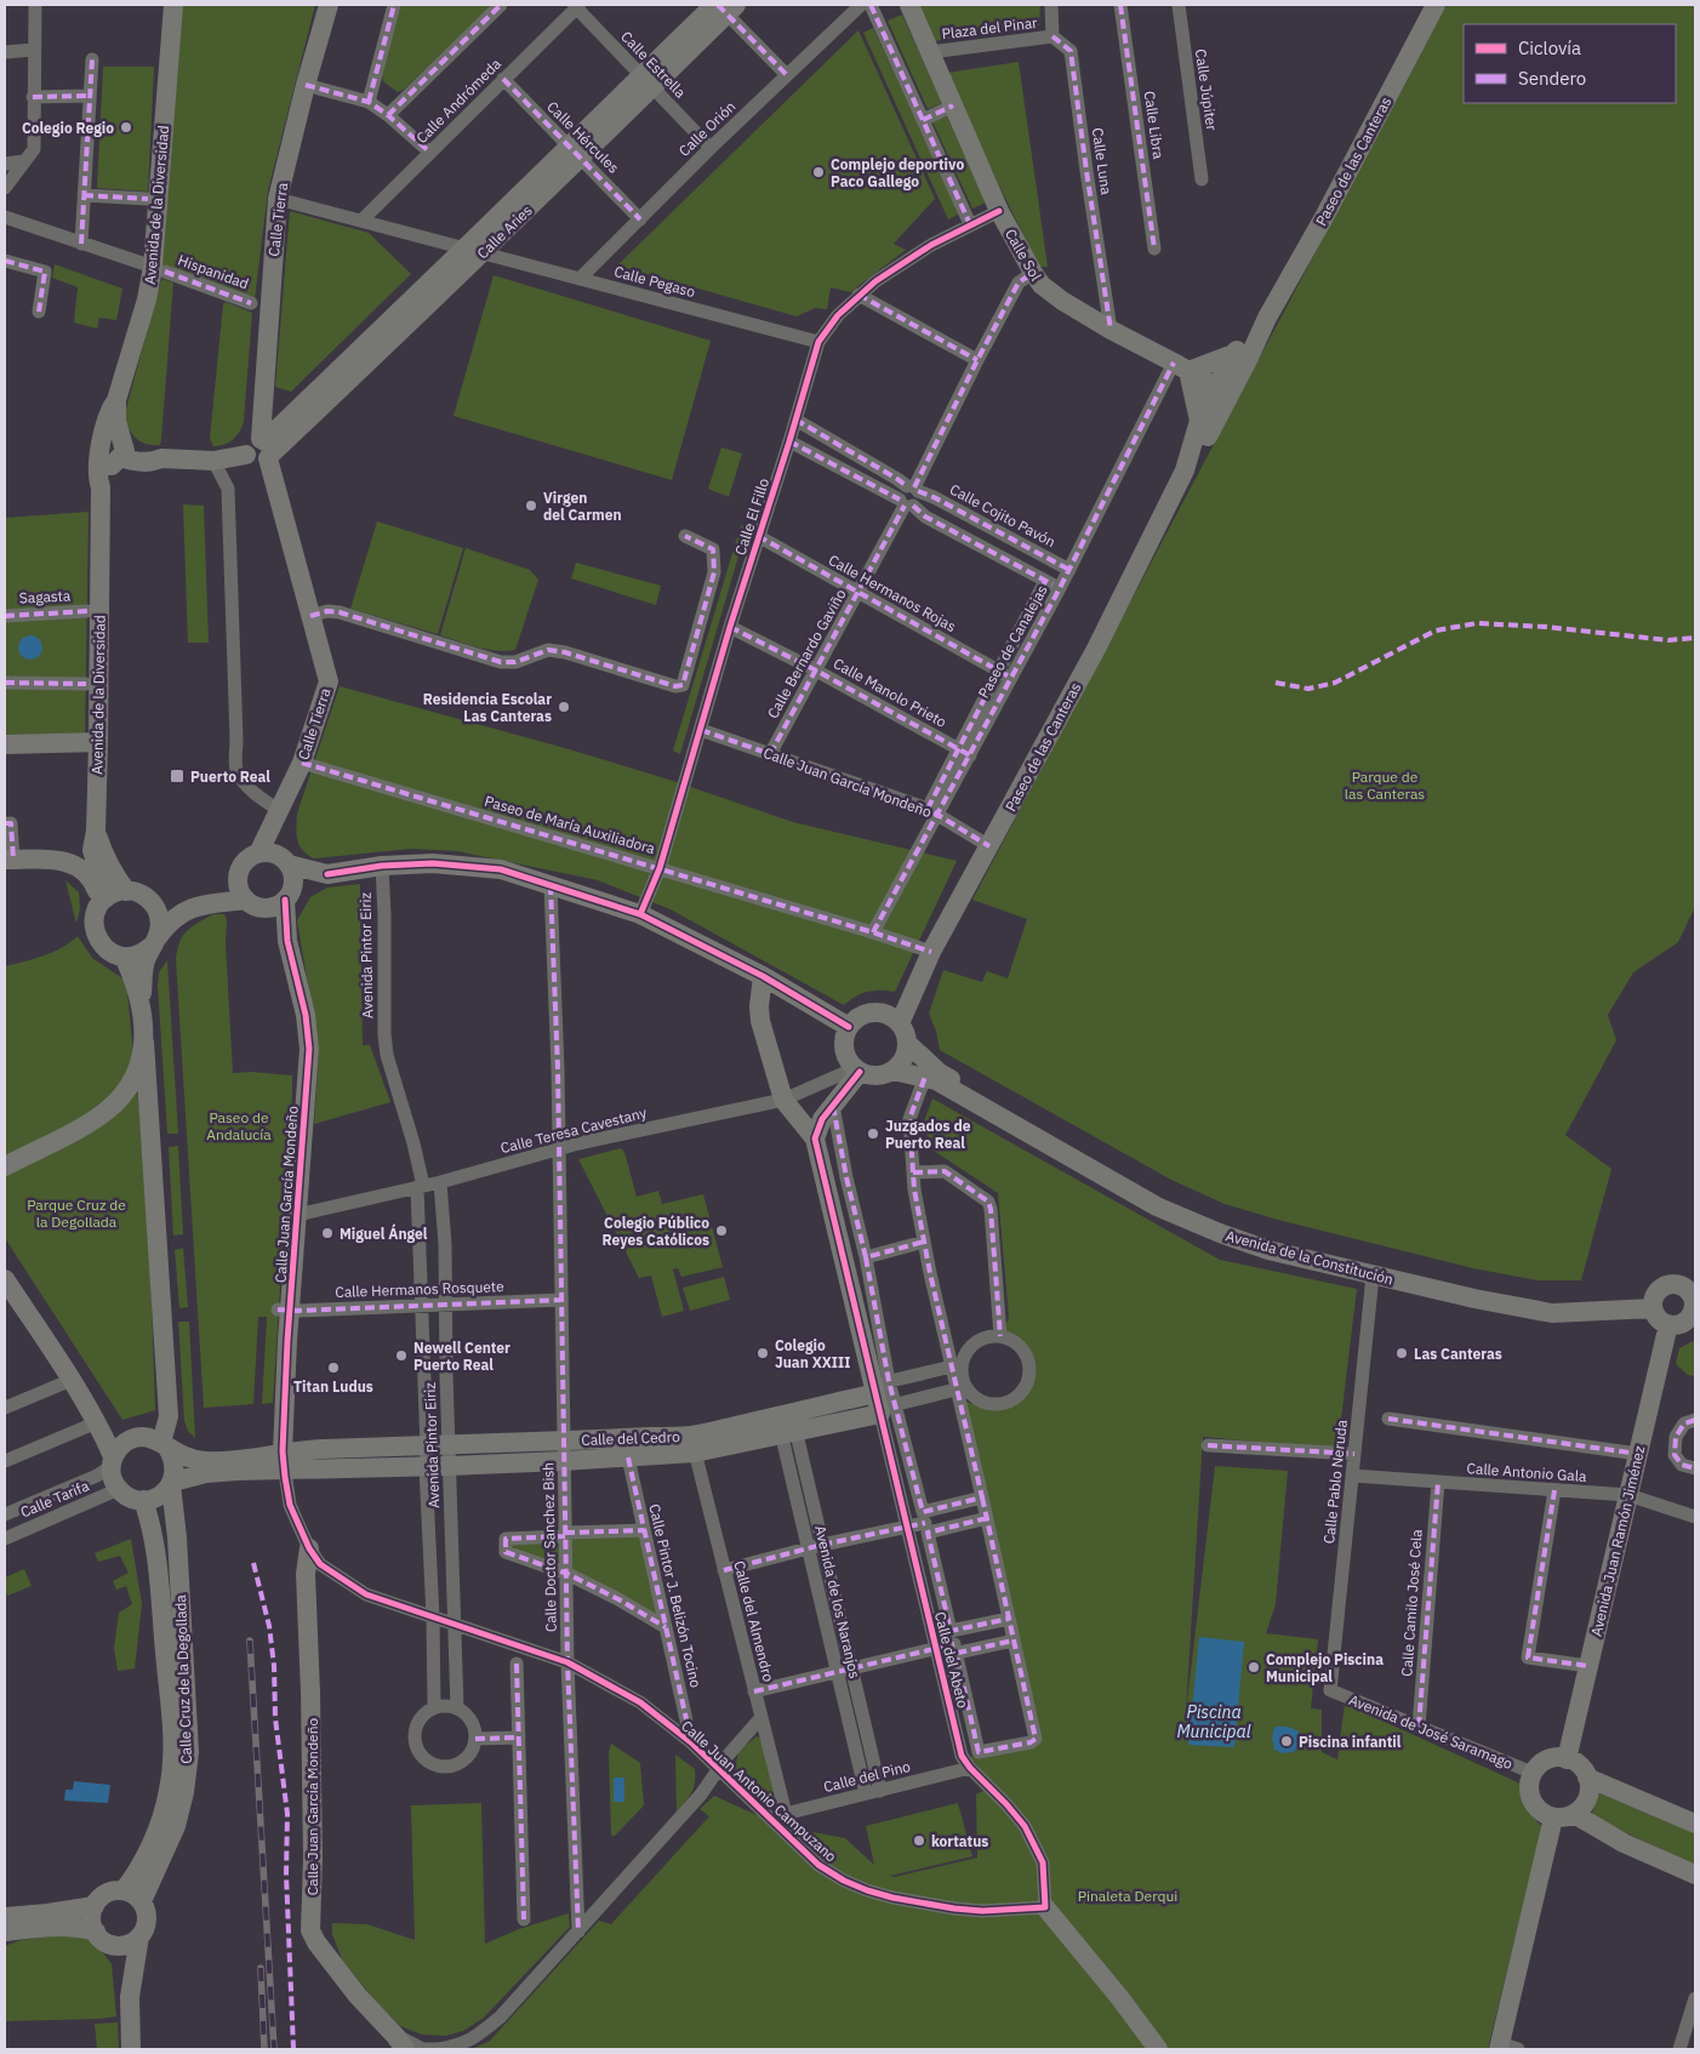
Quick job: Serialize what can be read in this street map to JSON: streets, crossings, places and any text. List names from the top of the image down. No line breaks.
{"streets":{"street":["Plaza del Pinar","Calle Estrella","Calle Júpiter","Calle Andrómeda","Calle Libra","Calle Orión","Calle Hércules","Calle Luna","Paseo de las Canteras","Avenida de la Diversidad","Calle Tierra","Calle Aries","Calle Sol","Hispanidad","Calle Pegaso","Calle Cojito Pavón","Calle El Fillo","Calle Hermanos Rojas","Sagasta","Paseo de Canalejas","Calle Bernardo Gaviño","Calle Manolo Prieto","Calle Juan García Mondeño","Paseo de María Auxiliadora","Avenida Pintor Eiriz","Calle Teresa Cavestany","Avenida de la Constitución","Calle Hermanos Rosquete","Calle del Cedro","Calle Antonio Gala","Calle Pablo Neruda","Calle Tarifa","Avenida Juan Ramón Jiménez","Calle Doctor Sanchez Bish","Calle Pintor J. Belizón Tocino","Avenida de los Naranjos","Calle Camilo José Cela","Calle del Almendro","Calle del Abeto","Calle Cruz de la Degollada","Avenida de José Saramago","Calle del Pino","Calle Juan Antonio Campuzano"]},"crossings":[["Plaza del Pinar","Calle Luna"],["Plaza del Pinar","Calle Sol"],["Calle Estrella","Calle Andrómeda"],["Calle Estrella","Calle Orión"],["Calle Estrella","Calle Aries"],["Calle Andrómeda","Calle Hércules"],["Calle Andrómeda","Calle Pegaso"],["Calle Orión","Calle Hércules"],["Calle Orión","Calle Pegaso"],["Calle Hércules","Calle Aries"],["Calle Luna","Calle Sol"],["Paseo de las Canteras","Calle Juan García Mondeño"],["Paseo de las Canteras","Paseo de María Auxiliadora"],["Paseo de las Canteras","Calle Teresa Cavestany"],["Paseo de las Canteras","Avenida de la Constitución"],["Avenida de la Diversidad","Hispanidad"],["Calle Tierra","Calle Aries"],["Calle Tierra","Calle Pegaso"],["Calle Tierra","Calle Juan García Mondeño"],["Calle Tierra","Paseo de María Auxiliadora"],["Calle Aries","Calle Pegaso"],["Calle Sol","Calle El Fillo"],["Calle Sol","Paseo de Canalejas"],["Calle Pegaso","Calle El Fillo"],["Calle Cojito Pavón","Calle El Fillo"],["Calle Cojito Pavón","Paseo de Canalejas"],["Calle Cojito Pavón","Calle Bernardo Gaviño"],["Calle El Fillo","Calle Hermanos Rojas"],["Calle El Fillo","Calle Manolo Prieto"],["Calle El Fillo","Calle Juan García Mondeño"],["Calle El Fillo","Paseo de María Auxiliadora"],["Calle Hermanos Rojas","Paseo de Canalejas"],["Calle Hermanos Rojas","Calle Bernardo Gaviño"],["Paseo de Canalejas","Calle Manolo Prieto"],["Paseo de Canalejas","Calle Juan García Mondeño"],["Paseo de Canalejas","Paseo de María Auxiliadora"],["Calle Bernardo Gaviño","Calle Manolo Prieto"],["Calle Bernardo Gaviño","Calle Juan García Mondeño"],["Calle Juan García Mondeño","Calle Teresa Cavestany"],["Calle Juan García Mondeño","Calle Hermanos Rosquete"],["Calle Juan García Mondeño","Calle del Cedro"],["Calle Juan García Mondeño","Calle Doctor Sanchez Bish"],["Calle Juan García Mondeño","Calle del Almendro"],["Calle Juan García Mondeño","Calle Juan Antonio Campuzano"],["Avenida Pintor Eiriz","Calle Teresa Cavestany"],["Avenida Pintor Eiriz","Calle Hermanos Rosquete"],["Avenida Pintor Eiriz","Calle del Cedro"],["Avenida Pintor Eiriz","Calle Juan Antonio Campuzano"],["Calle Teresa Cavestany","Avenida de la Constitución"],["Calle Teresa Cavestany","Calle Doctor Sanchez Bish"],["Avenida de la Constitución","Calle Pablo Neruda"],["Avenida de la Constitución","Avenida Juan Ramón Jiménez"],["Calle Hermanos Rosquete","Calle Doctor Sanchez Bish"],["Calle del Cedro","Calle Doctor Sanchez Bish"],["Calle del Cedro","Calle Pintor J. Belizón Tocino"],["Calle del Cedro","Avenida de los Naranjos"],["Calle del Cedro","Calle del Almendro"],["Calle del Cedro","Calle del Abeto"],["Calle del Cedro","Calle Juan Antonio Campuzano"],["Calle Antonio Gala","Calle Pablo Neruda"],["Calle Antonio Gala","Avenida Juan Ramón Jiménez"],["Calle Antonio Gala","Calle Camilo José Cela"],["Calle Pablo Neruda","Avenida de José Saramago"],["Calle Tarifa","Calle Cruz de la Degollada"],["Avenida Juan Ramón Jiménez","Avenida de José Saramago"],["Calle Doctor Sanchez Bish","Calle Juan Antonio Campuzano"],["Calle Pintor J. Belizón Tocino","Calle Juan Antonio Campuzano"],["Avenida de los Naranjos","Calle del Pino"],["Calle Camilo José Cela","Avenida de José Saramago"],["Calle del Almendro","Calle del Pino"],["Calle del Abeto","Calle del Pino"],["Calle del Abeto","Calle Juan Antonio Campuzano"],["Calle del Pino","Calle Juan Antonio Campuzano"]],"water":["Piscina Municipal"],"parks":["Parque de las Canteras","Paseo de Andalucía","Parque Cruz de la Degollada","Pinaleta Derqui"],"places":{"other":["Colegio Regio","Complejo deportivo Paco Gallego","Virgen del Carmen","Residencia Escolar Las Canteras","Juzgados de Puerto Real","Colegio Público Reyes Católicos","Miguel Ángel","Colegio Juan XXIII","Las Canteras","Newell Center Puerto Real","Titan Ludus","Complejo Piscina Municipal","Piscina infantil","kortatus"],"transit":["Puerto Real"]},"legend":["Ciclovía","Sendero"]}
